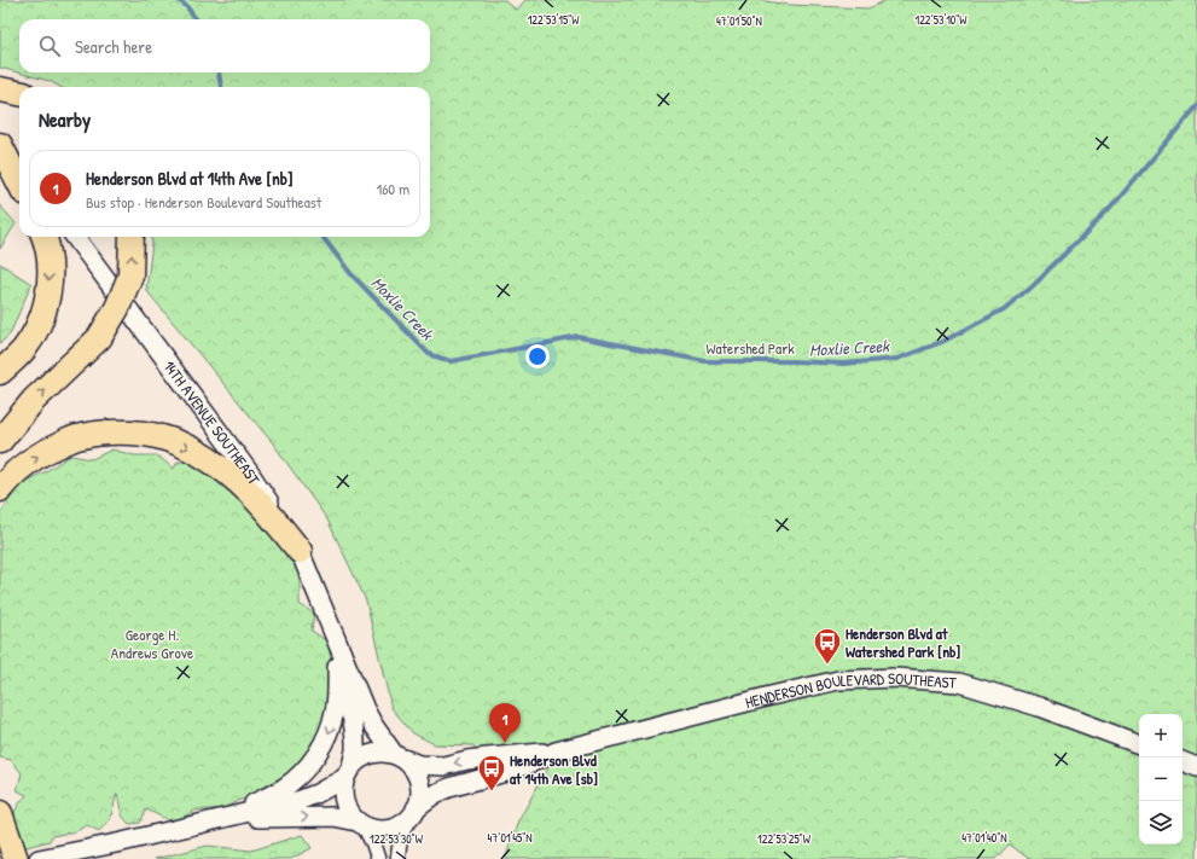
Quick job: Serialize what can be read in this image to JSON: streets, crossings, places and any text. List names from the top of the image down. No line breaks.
{"streets":{"main road":["14TH AVENUE SOUTHEAST","HENDERSON BOULEVARD SOUTHEAST"]},"crossings":[["14TH AVENUE SOUTHEAST","HENDERSON BOULEVARD SOUTHEAST"]],"water":["Moxlie Creek"],"parks":["Watershed Park","George H. Andrews Grove"],"places":{"bus stop":["Henderson Blvd at Watershed Park [nb]","Henderson Blvd at 14th Ave [sb]"]},"page":{"search":"Search here","heading":"Nearby","list":[{"mark":"1","name":"Henderson Blvd at 14th Ave [nb]","note":"Bus stop · Henderson Boulevard Southeast","value":"160 m"}],"pins":"1","map_buttons":["+","−"]},"coordinates":["122°53'15\"W","122°53'10\"W","47°01'50\"N","47°01'45\"N","47°01'40\"N","122°53'30\"W","122°53'25\"W"]}
